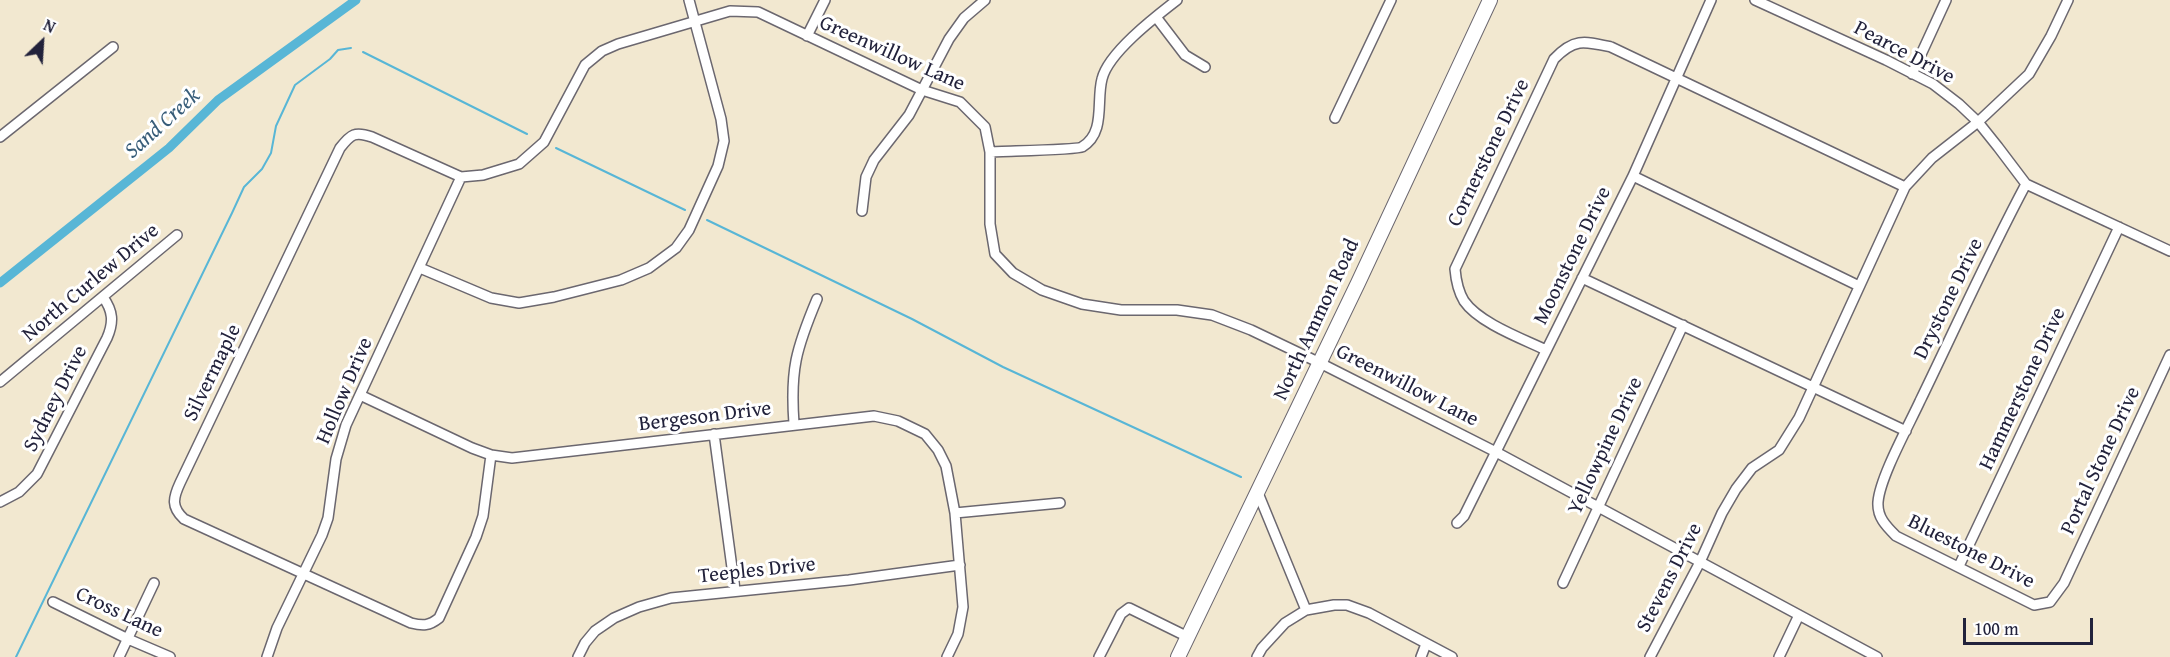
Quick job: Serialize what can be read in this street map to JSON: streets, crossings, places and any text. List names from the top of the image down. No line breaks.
{"streets":{"main road":["North Ammon Road"],"street":["Pearce Drive","Greenwillow Lane","Cornerstone Drive","Moonstone Drive","North Curlew Drive","Drystone Drive","Silvermaple","Hammerstone Drive","Hollow Drive","Sydney Drive","Bergeson Drive","Yellowpine Drive","Portal Stone Drive","Bluestone Drive","Teeples Drive","Stevens Drive","Cross Lane"]},"crossings":[["Pearce Drive","Drystone Drive"],["Pearce Drive","Hammerstone Drive"],["Pearce Drive","Stevens Drive"],["Greenwillow Lane","Moonstone Drive"],["Greenwillow Lane","North Ammon Road"],["Greenwillow Lane","Silvermaple"],["Greenwillow Lane","Hollow Drive"],["Greenwillow Lane","Yellowpine Drive"],["Greenwillow Lane","Stevens Drive"],["Cornerstone Drive","Moonstone Drive"],["Cornerstone Drive","Stevens Drive"],["North Curlew Drive","Sydney Drive"],["Drystone Drive","Bluestone Drive"],["Silvermaple","Hollow Drive"],["Silvermaple","Bergeson Drive"],["Hammerstone Drive","Bluestone Drive"],["Hollow Drive","Bergeson Drive"],["Bergeson Drive","Teeples Drive"],["Portal Stone Drive","Bluestone Drive"]],"water":["Sand Creek"],"scale_bar":"100 m","north":"top right"}
